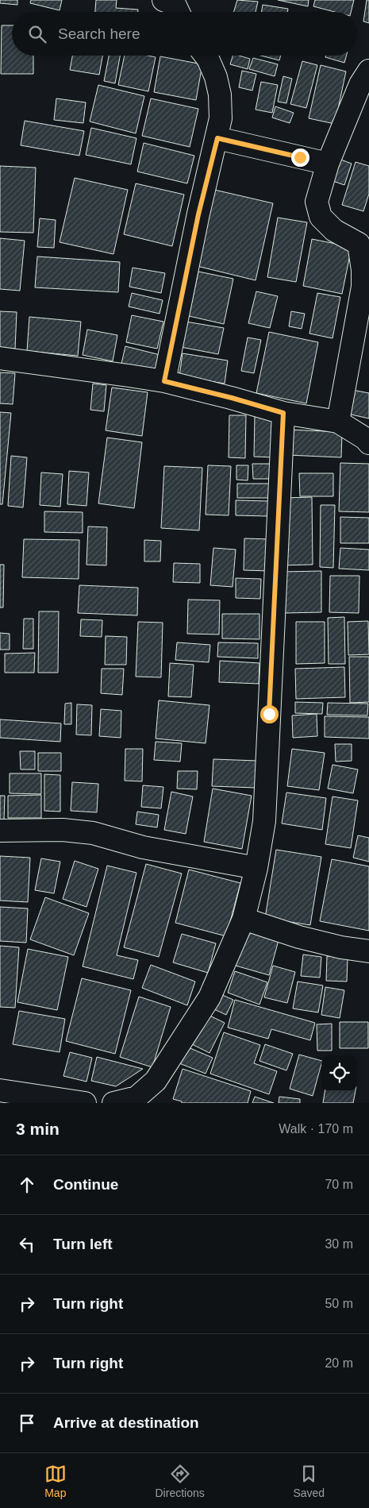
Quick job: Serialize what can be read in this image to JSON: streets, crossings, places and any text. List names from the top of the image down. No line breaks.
{"page":{"search":"Search here","heading":["3 min","Walk · 170 m"],"list":[["Continue","70 m"],["Turn left","30 m"],["Turn right","50 m"],["Turn right","20 m"],"Arrive at destination"],"nav":["Map","Directions","Saved"]}}
